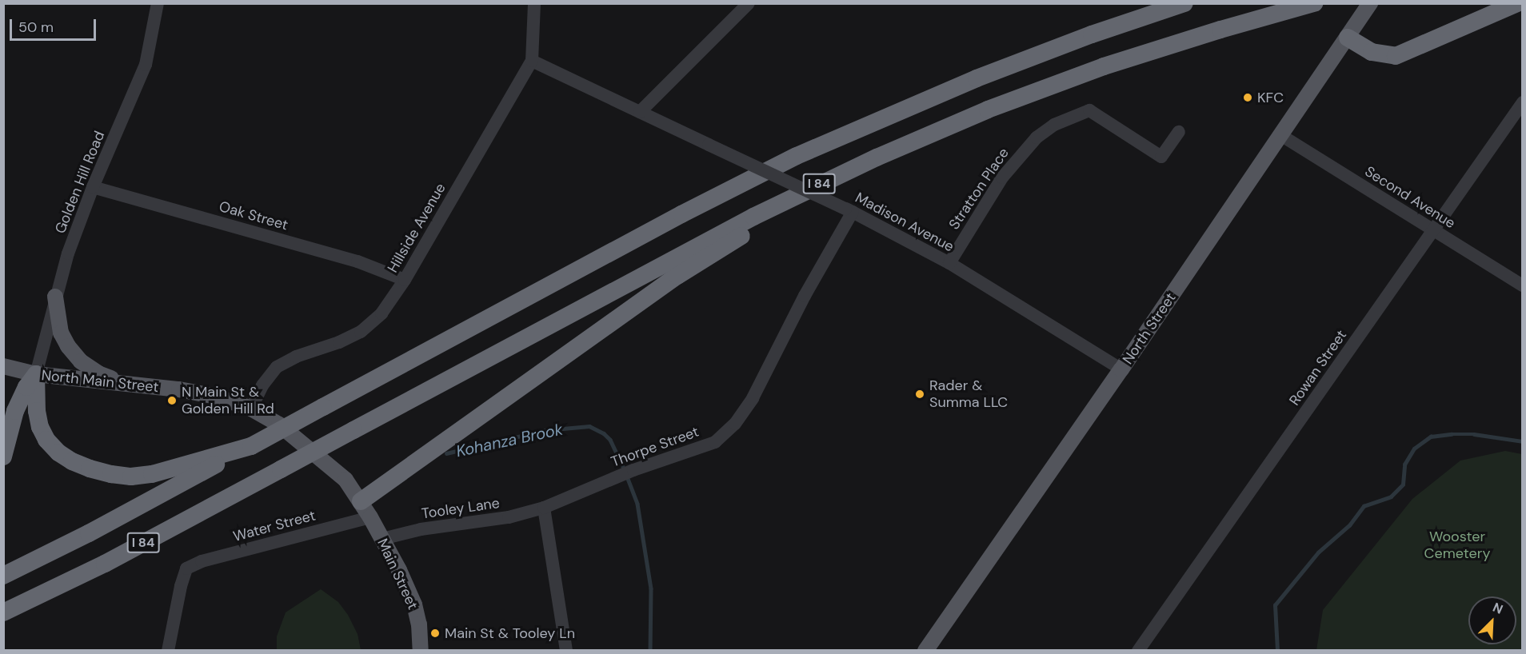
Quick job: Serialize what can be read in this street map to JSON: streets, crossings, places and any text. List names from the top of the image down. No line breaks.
{"streets":{"highway":["I 84"],"main road":["North Street","North Main Street","Main Street"],"street":["Golden Hill Road","Stratton Place","Second Avenue","Oak Street","Madison Avenue","Hillside Avenue","Rowan Street","Thorpe Street","Tooley Lane","Water Street"]},"crossings":[["Golden Hill Road","Oak Street"],["Golden Hill Road","North Main Street"],["Stratton Place","Madison Avenue"],["Second Avenue","North Street"],["Second Avenue","Rowan Street"],["Oak Street","Hillside Avenue"],["Madison Avenue","Hillside Avenue"],["Madison Avenue","North Street"],["Madison Avenue","Thorpe Street"],["Hillside Avenue","North Main Street"],["North Main Street","Main Street"],["Thorpe Street","Tooley Lane"],["Tooley Lane","Main Street"],["Water Street","Main Street"]],"water":["Kohanza Brook"],"parks":["Wooster Cemetery"],"places":["KFC","Rader & Summa LLC","N Main St & Golden Hill Rd","Main St & Tooley Ln"],"scale_bar":"50 m","north":"top right"}
